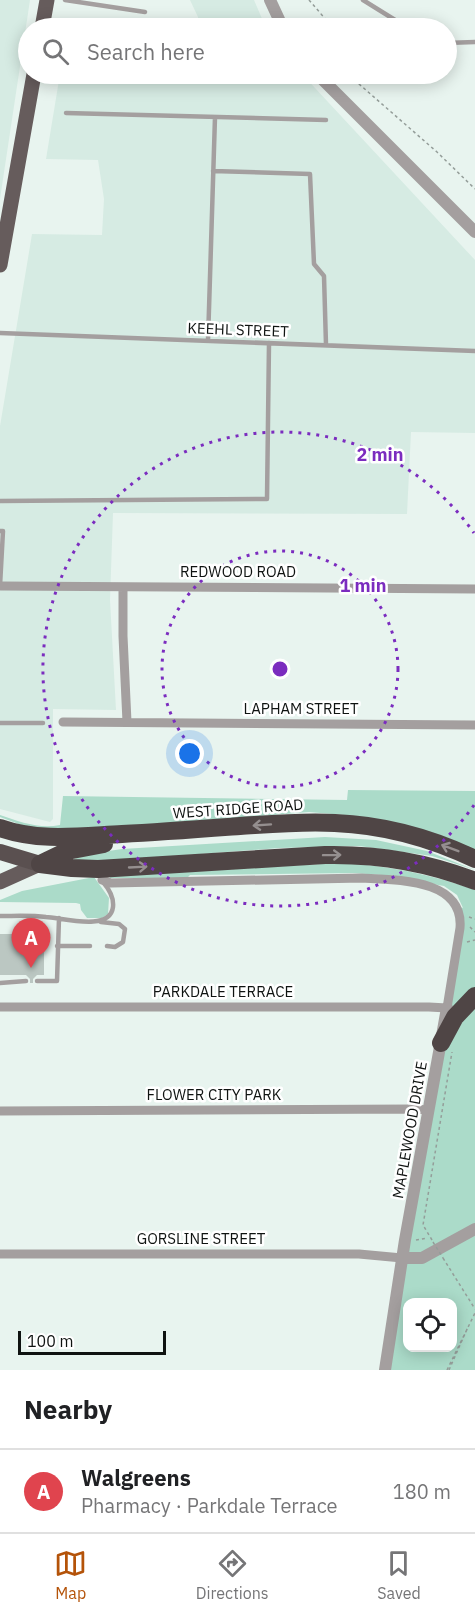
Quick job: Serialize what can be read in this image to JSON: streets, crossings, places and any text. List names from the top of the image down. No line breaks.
{"streets":{"highway":["WEST RIDGE ROAD"],"street":["REDWOOD ROAD","LAPHAM STREET","PARKDALE TERRACE","FLOWER CITY PARK","MAPLEWOOD DRIVE","GORSLINE STREET"],"lane":["KEEHL STREET"]},"crossings":[["PARKDALE TERRACE","MAPLEWOOD DRIVE"],["FLOWER CITY PARK","MAPLEWOOD DRIVE"],["MAPLEWOOD DRIVE","GORSLINE STREET"]],"scale_bar":"100 m","page":{"search":"Search here","pins":"A","scale":"100 m","heading":"Nearby","list":[{"mark":"A","name":"Walgreens","note":"Pharmacy · Parkdale Terrace","value":"180 m"}],"nav":["Map","Directions","Saved"]},"rings":["2 min","1 min"]}
